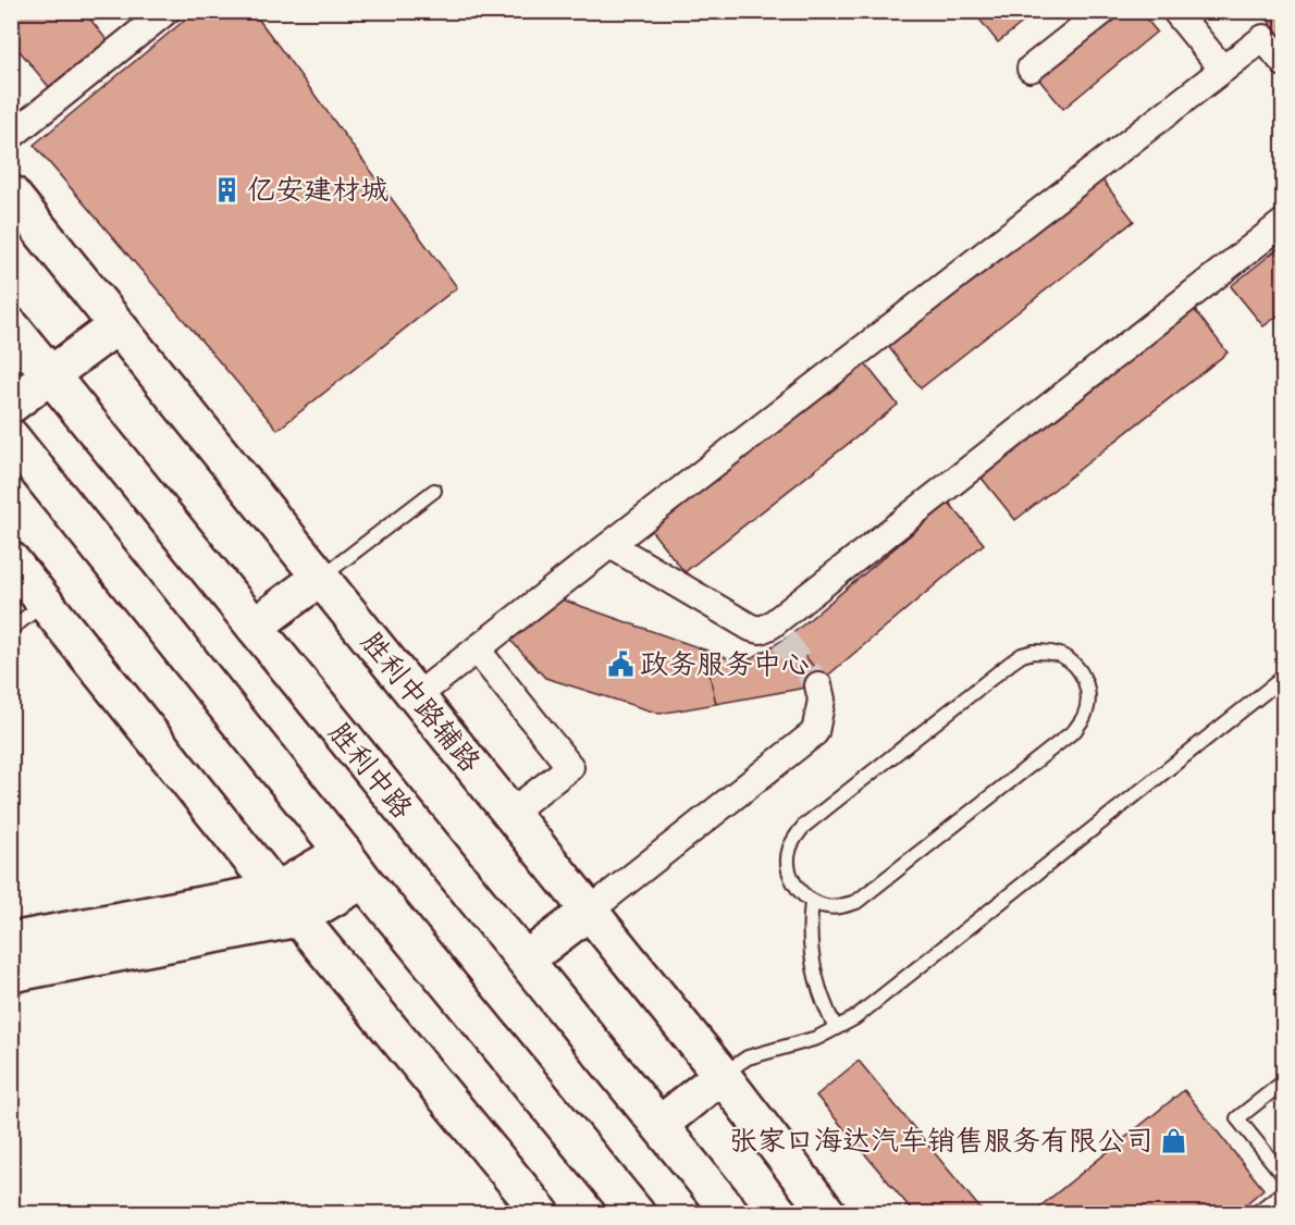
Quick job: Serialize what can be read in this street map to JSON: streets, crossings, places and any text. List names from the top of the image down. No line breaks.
{"streets":{"main road":["胜利中路辅路","胜利中路"]},"places":{"building":["亿安建材城"],"public building":["政务服务中心"],"shop":["张家口海达汽车销售服务有限公司"]}}
